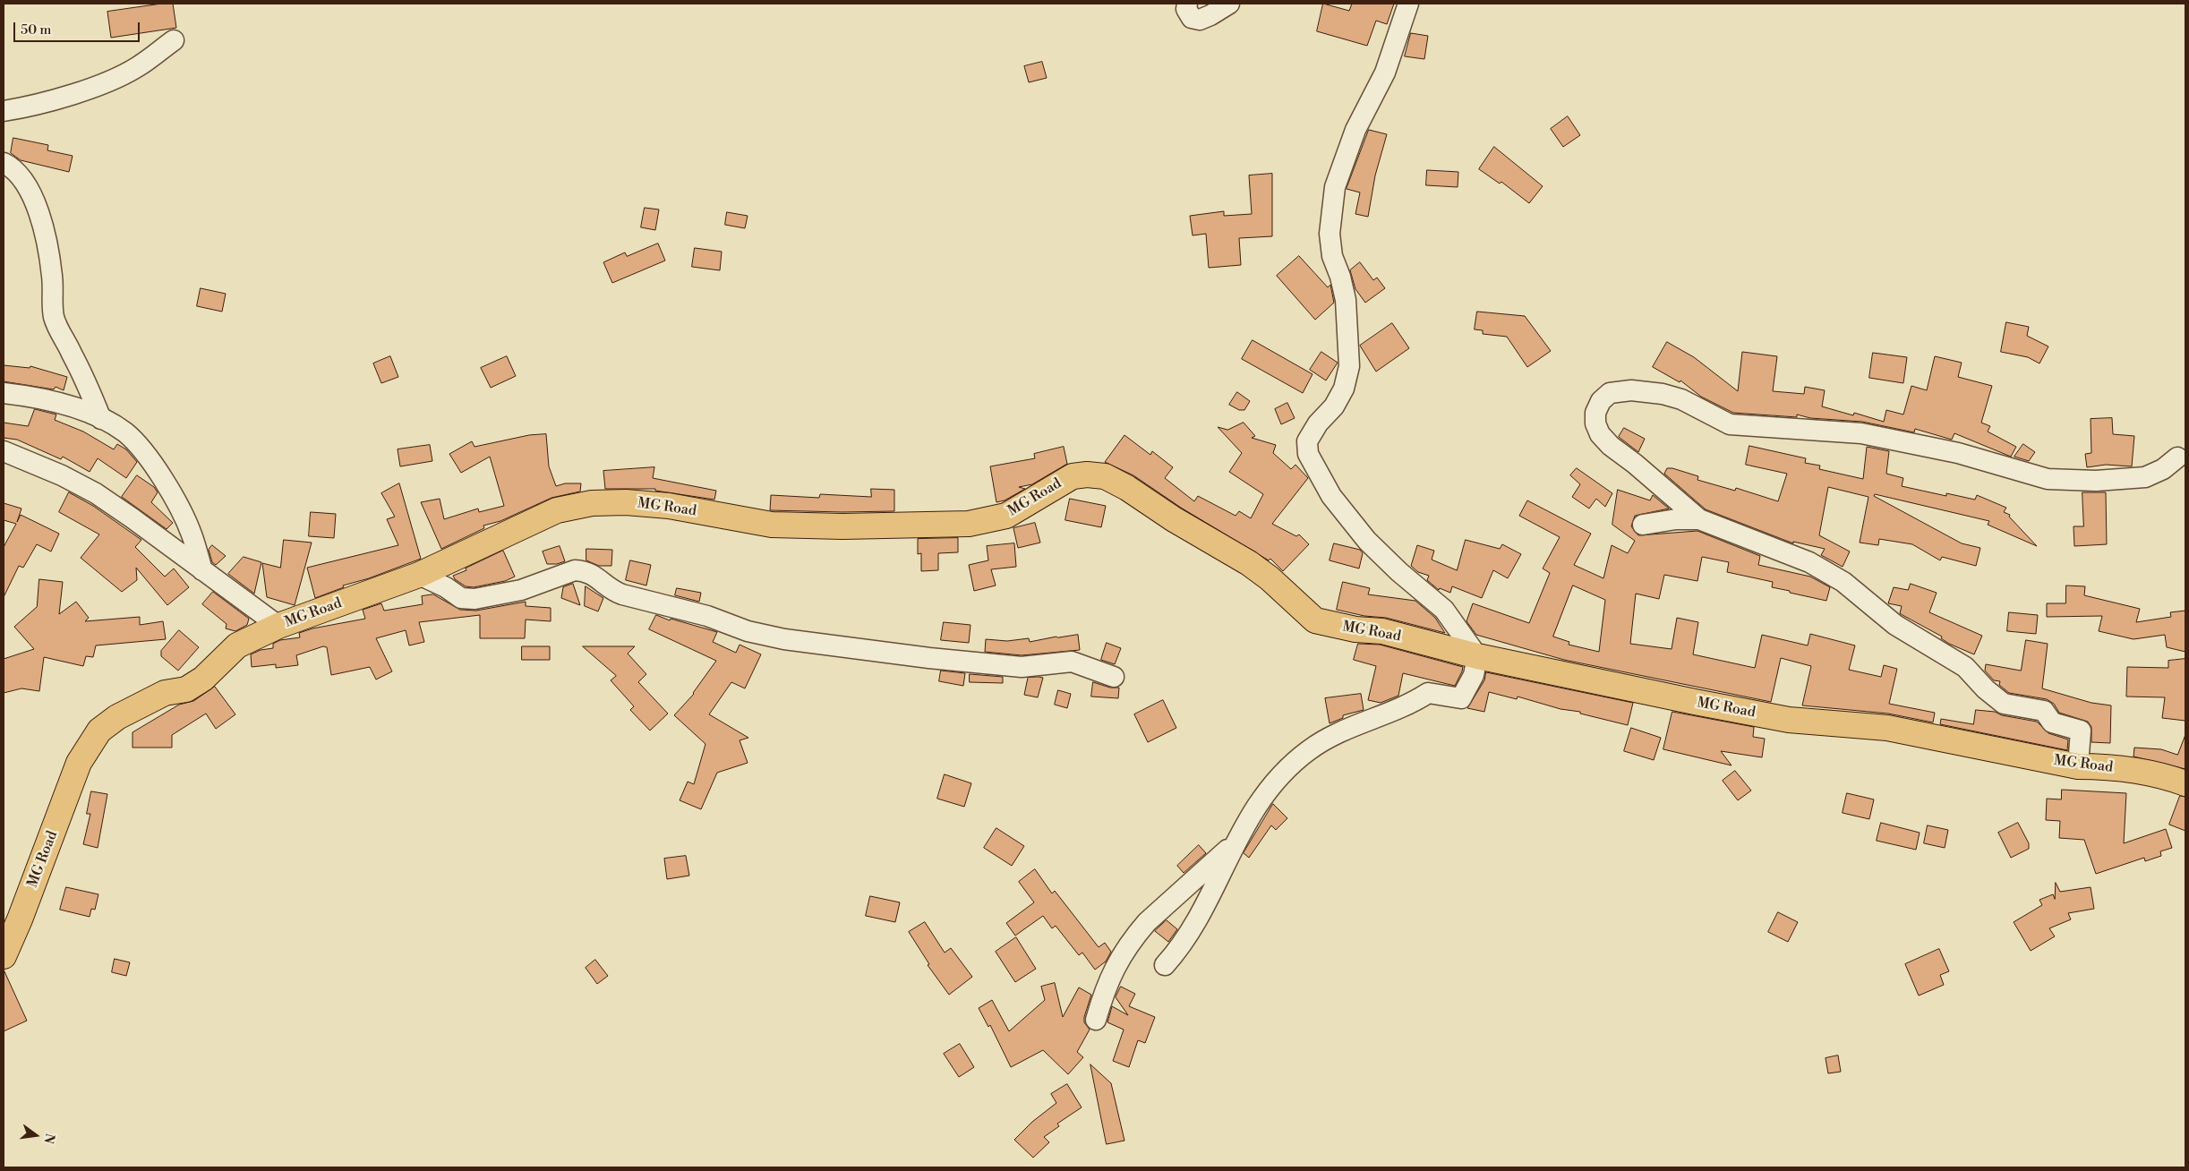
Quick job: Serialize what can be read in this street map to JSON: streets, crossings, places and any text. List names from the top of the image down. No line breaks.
{"streets":{"main road":["MG Road"]},"scale_bar":"50 m","north":"right"}
